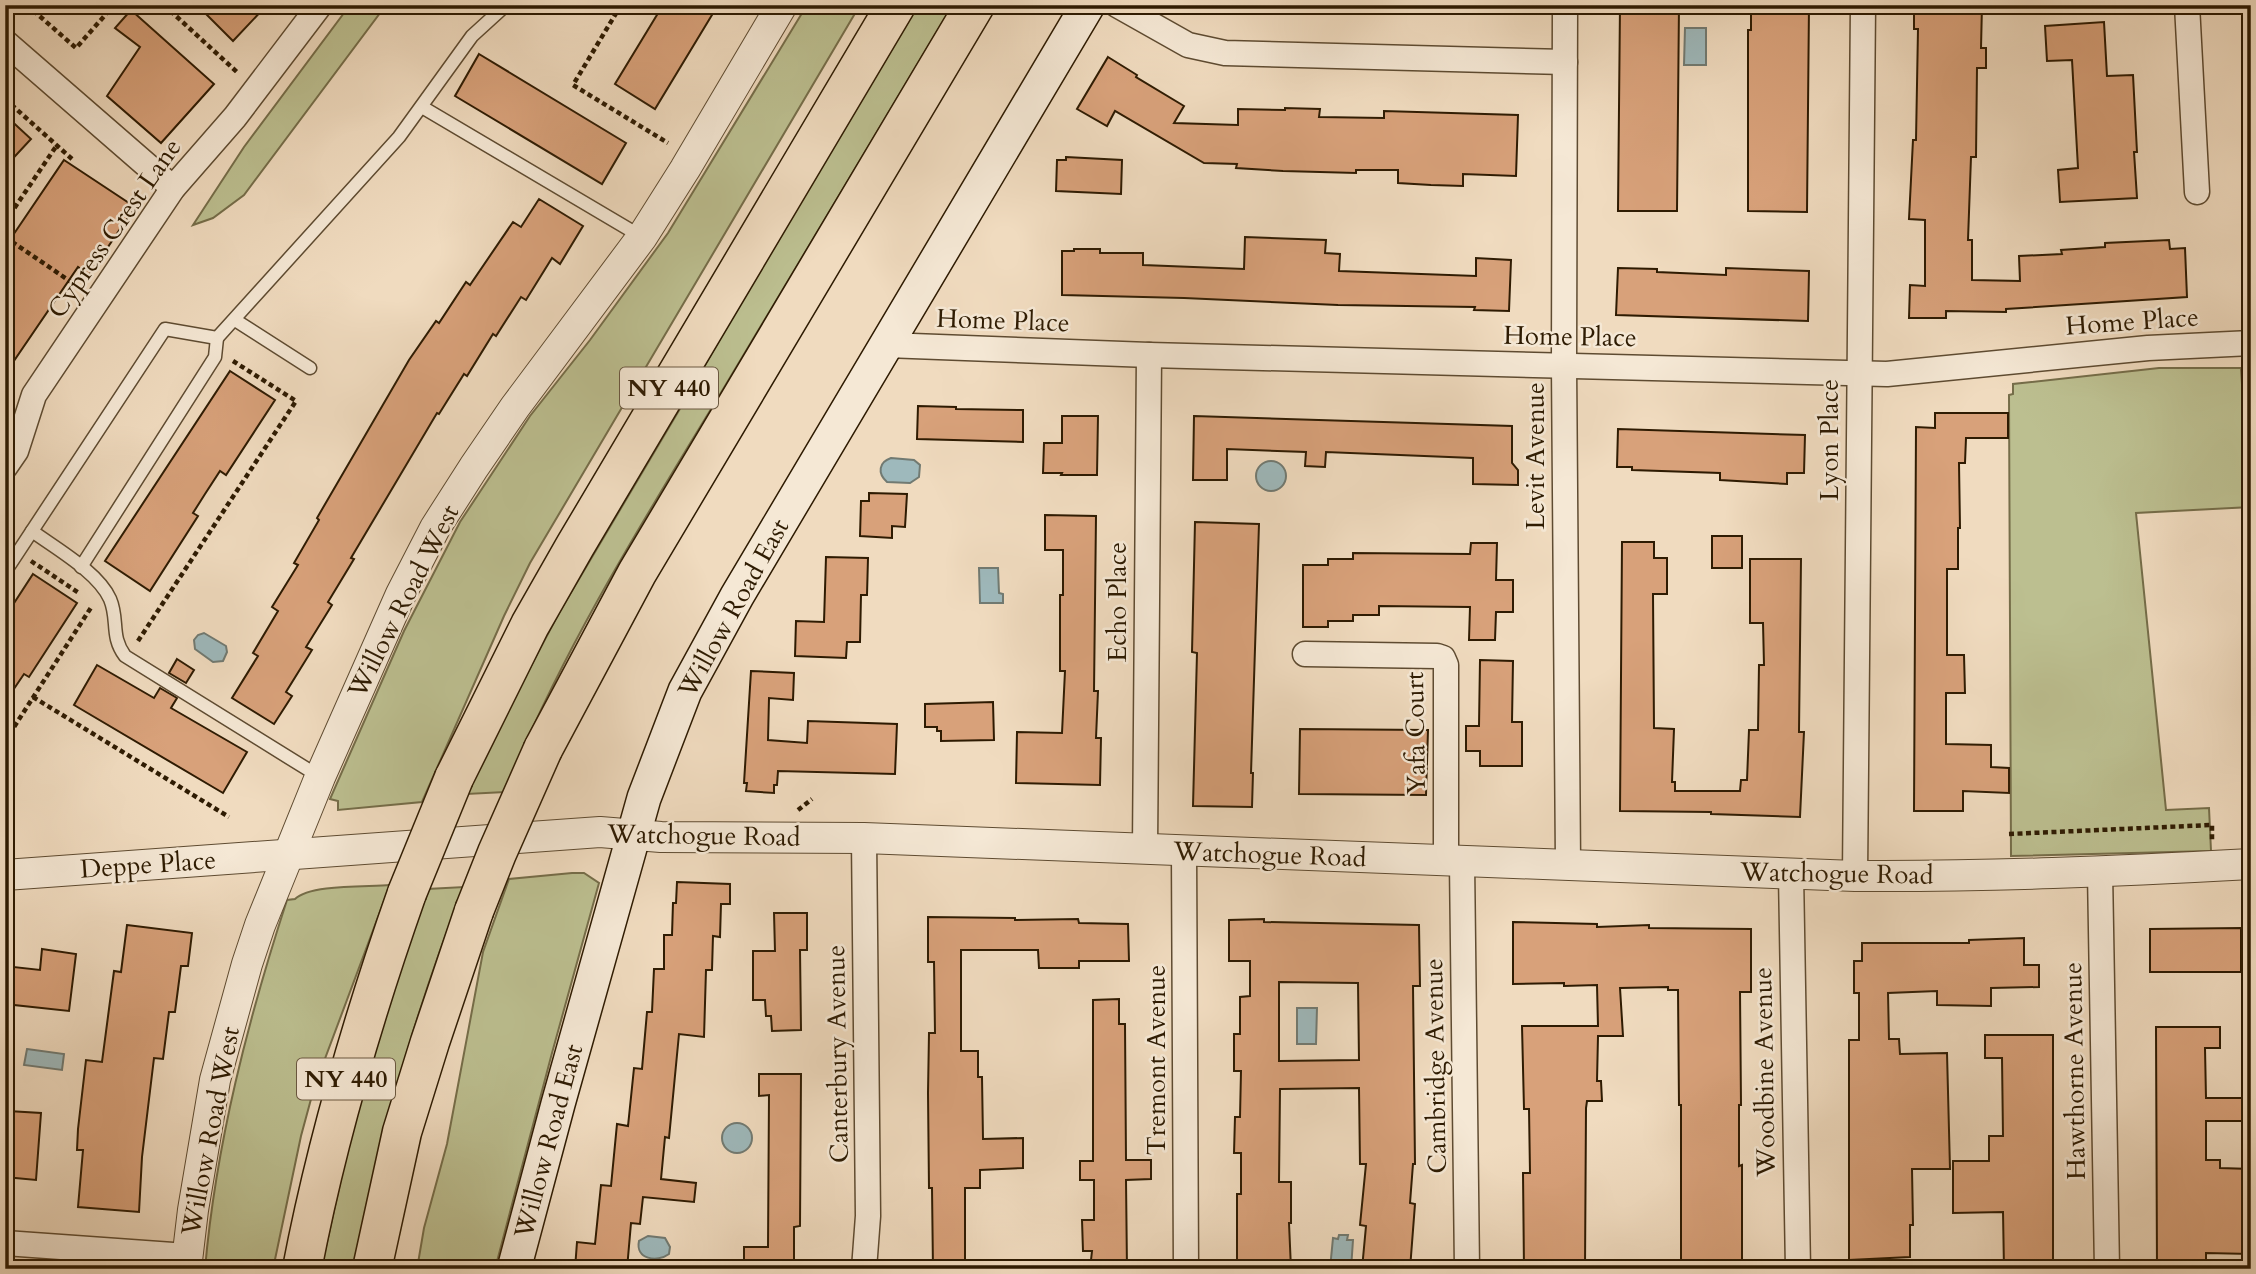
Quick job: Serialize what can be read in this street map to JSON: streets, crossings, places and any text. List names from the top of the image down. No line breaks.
{"streets":{"highway":["NY 440"],"main road":["Willow Road East"],"street":["Cypress Crest Lane","Home Place","Lyon Place","Levit Avenue","Willow Road West","Echo Place","Yafa Court","Watchogue Road","Deppe Place","Canterbury Avenue","Tremont Avenue","Cambridge Avenue","Hawthorne Avenue","Woodbine Avenue"]},"crossings":[["Home Place","Lyon Place"],["Home Place","Levit Avenue"],["Home Place","Echo Place"],["Home Place","Willow Road East"],["Lyon Place","Watchogue Road"],["Levit Avenue","Watchogue Road"],["Willow Road West","Watchogue Road"],["Willow Road West","Deppe Place"],["Echo Place","Watchogue Road"],["Willow Road East","Watchogue Road"],["Yafa Court","Watchogue Road"],["Yafa Court","Cambridge Avenue"],["Watchogue Road","Deppe Place"],["Watchogue Road","Canterbury Avenue"],["Watchogue Road","Tremont Avenue"],["Watchogue Road","Cambridge Avenue"],["Watchogue Road","Hawthorne Avenue"],["Watchogue Road","Woodbine Avenue"]]}
